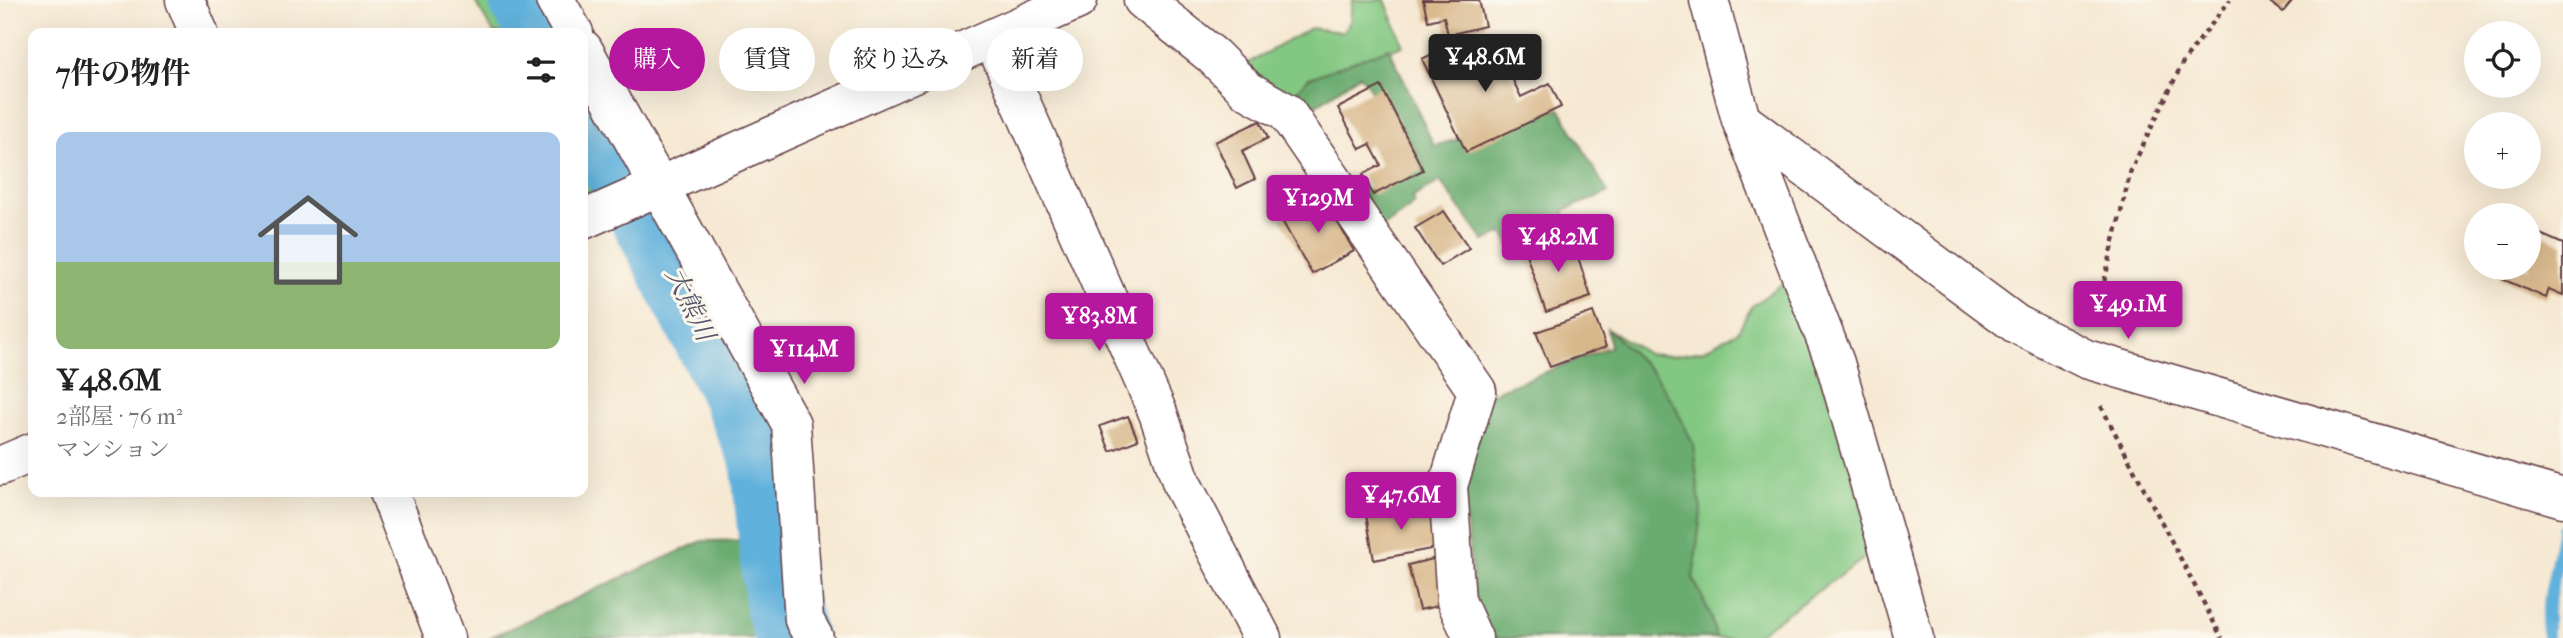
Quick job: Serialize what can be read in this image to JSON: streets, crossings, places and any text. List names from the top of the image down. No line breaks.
{"water":["大熊川"],"page":{"map_buttons":["+","−"],"chip":["購入","賃貸","絞り込み","新着"],"heading":"7件の物件","price":["¥48.6M","¥129M","¥48.2M","¥49.1M","¥83.8M","¥114M","¥47.6M"],"list":[{"name":"¥48.6M","note":"2部屋 · 76 m² · マンション"}]}}
